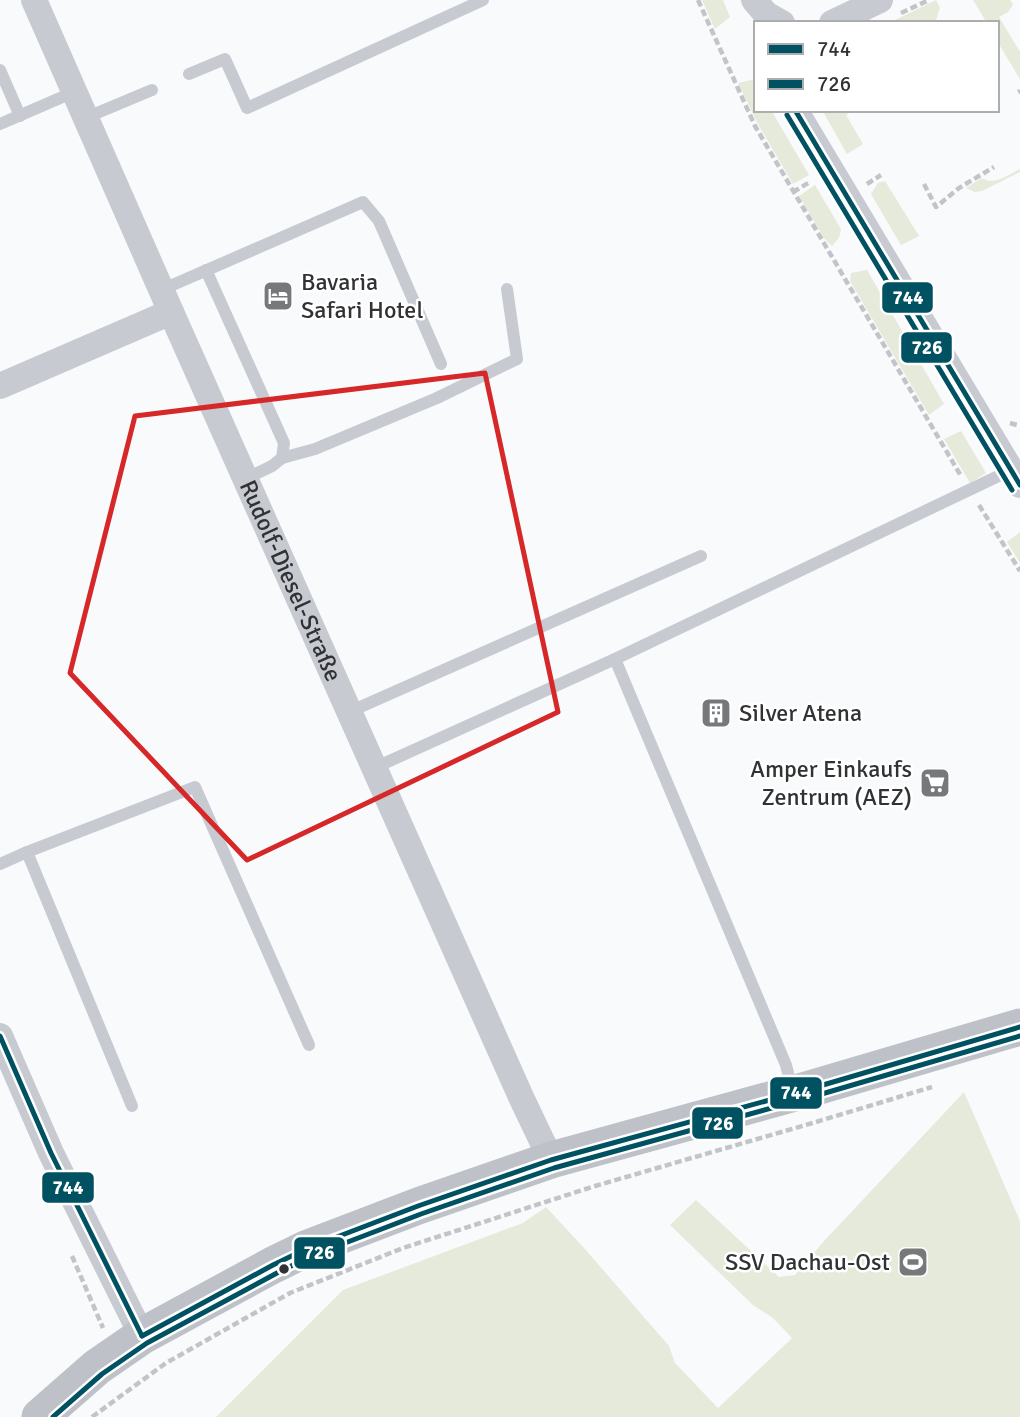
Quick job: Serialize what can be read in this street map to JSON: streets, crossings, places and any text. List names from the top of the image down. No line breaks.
{"streets":{"street":["Rudolf-Diesel-Straße"]},"places":{"hotel":["Bavaria Safari Hotel"],"building":["Silver Atena"],"supermarket":["Amper Einkaufs Zentrum (AEZ)"],"sports":["SSV Dachau-Ost"]},"lines":["transit line 744","transit line 726"],"legend":["744","726"]}
